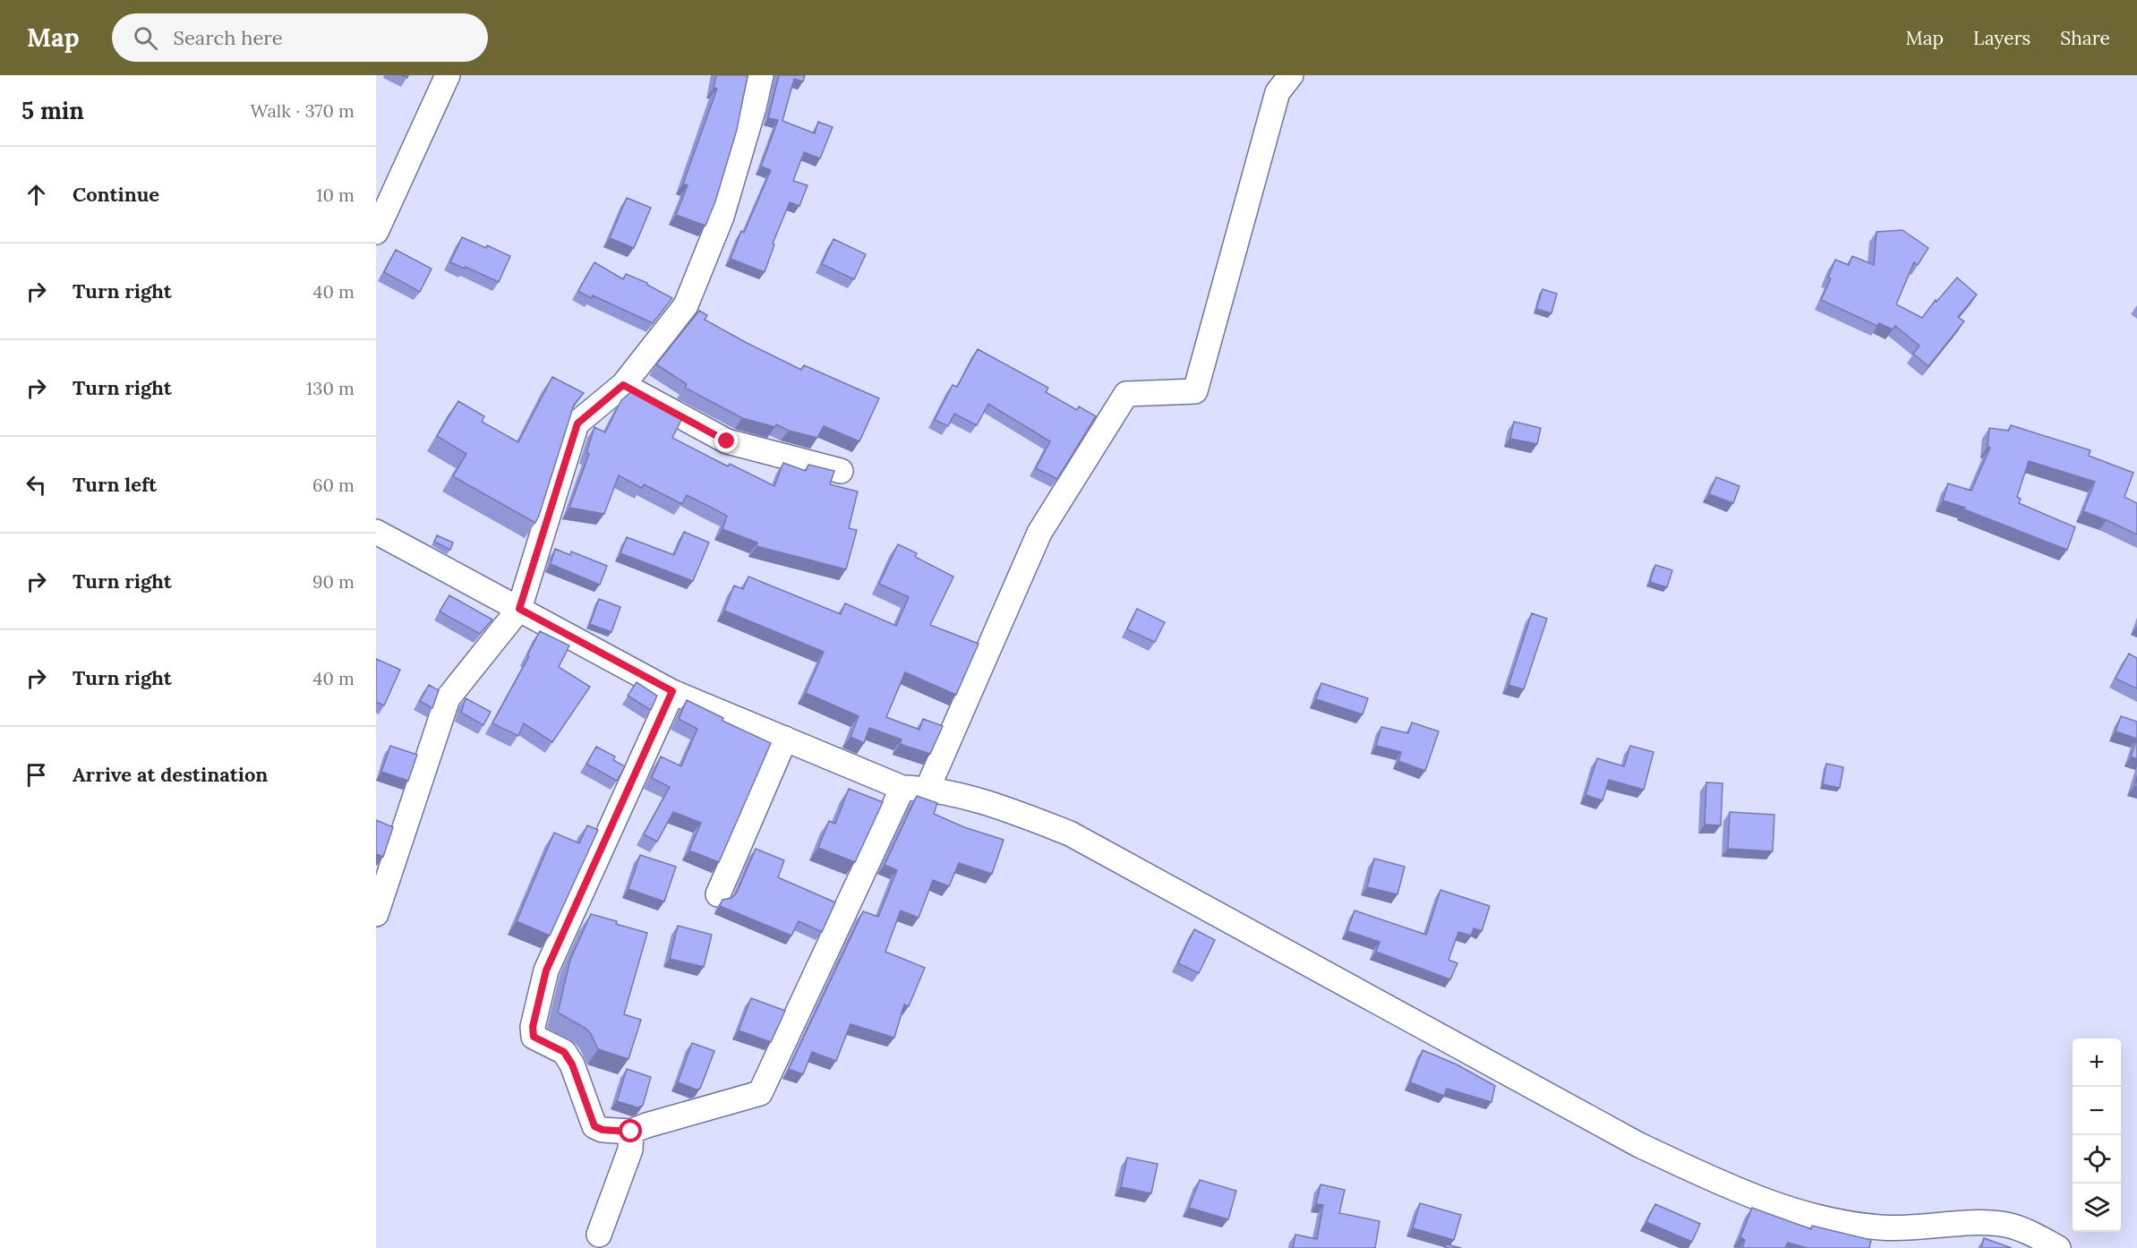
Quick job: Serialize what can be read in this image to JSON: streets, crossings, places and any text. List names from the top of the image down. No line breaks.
{"page":{"header":"Map","search":"Search here","nav":["Map","Layers","Share"],"heading":["5 min","Walk · 370 m"],"list":[["Continue","10 m"],["Turn right","40 m"],["Turn right","130 m"],["Turn left","60 m"],["Turn right","90 m"],["Turn right","40 m"],"Arrive at destination"],"map_buttons":["+","−"]}}
